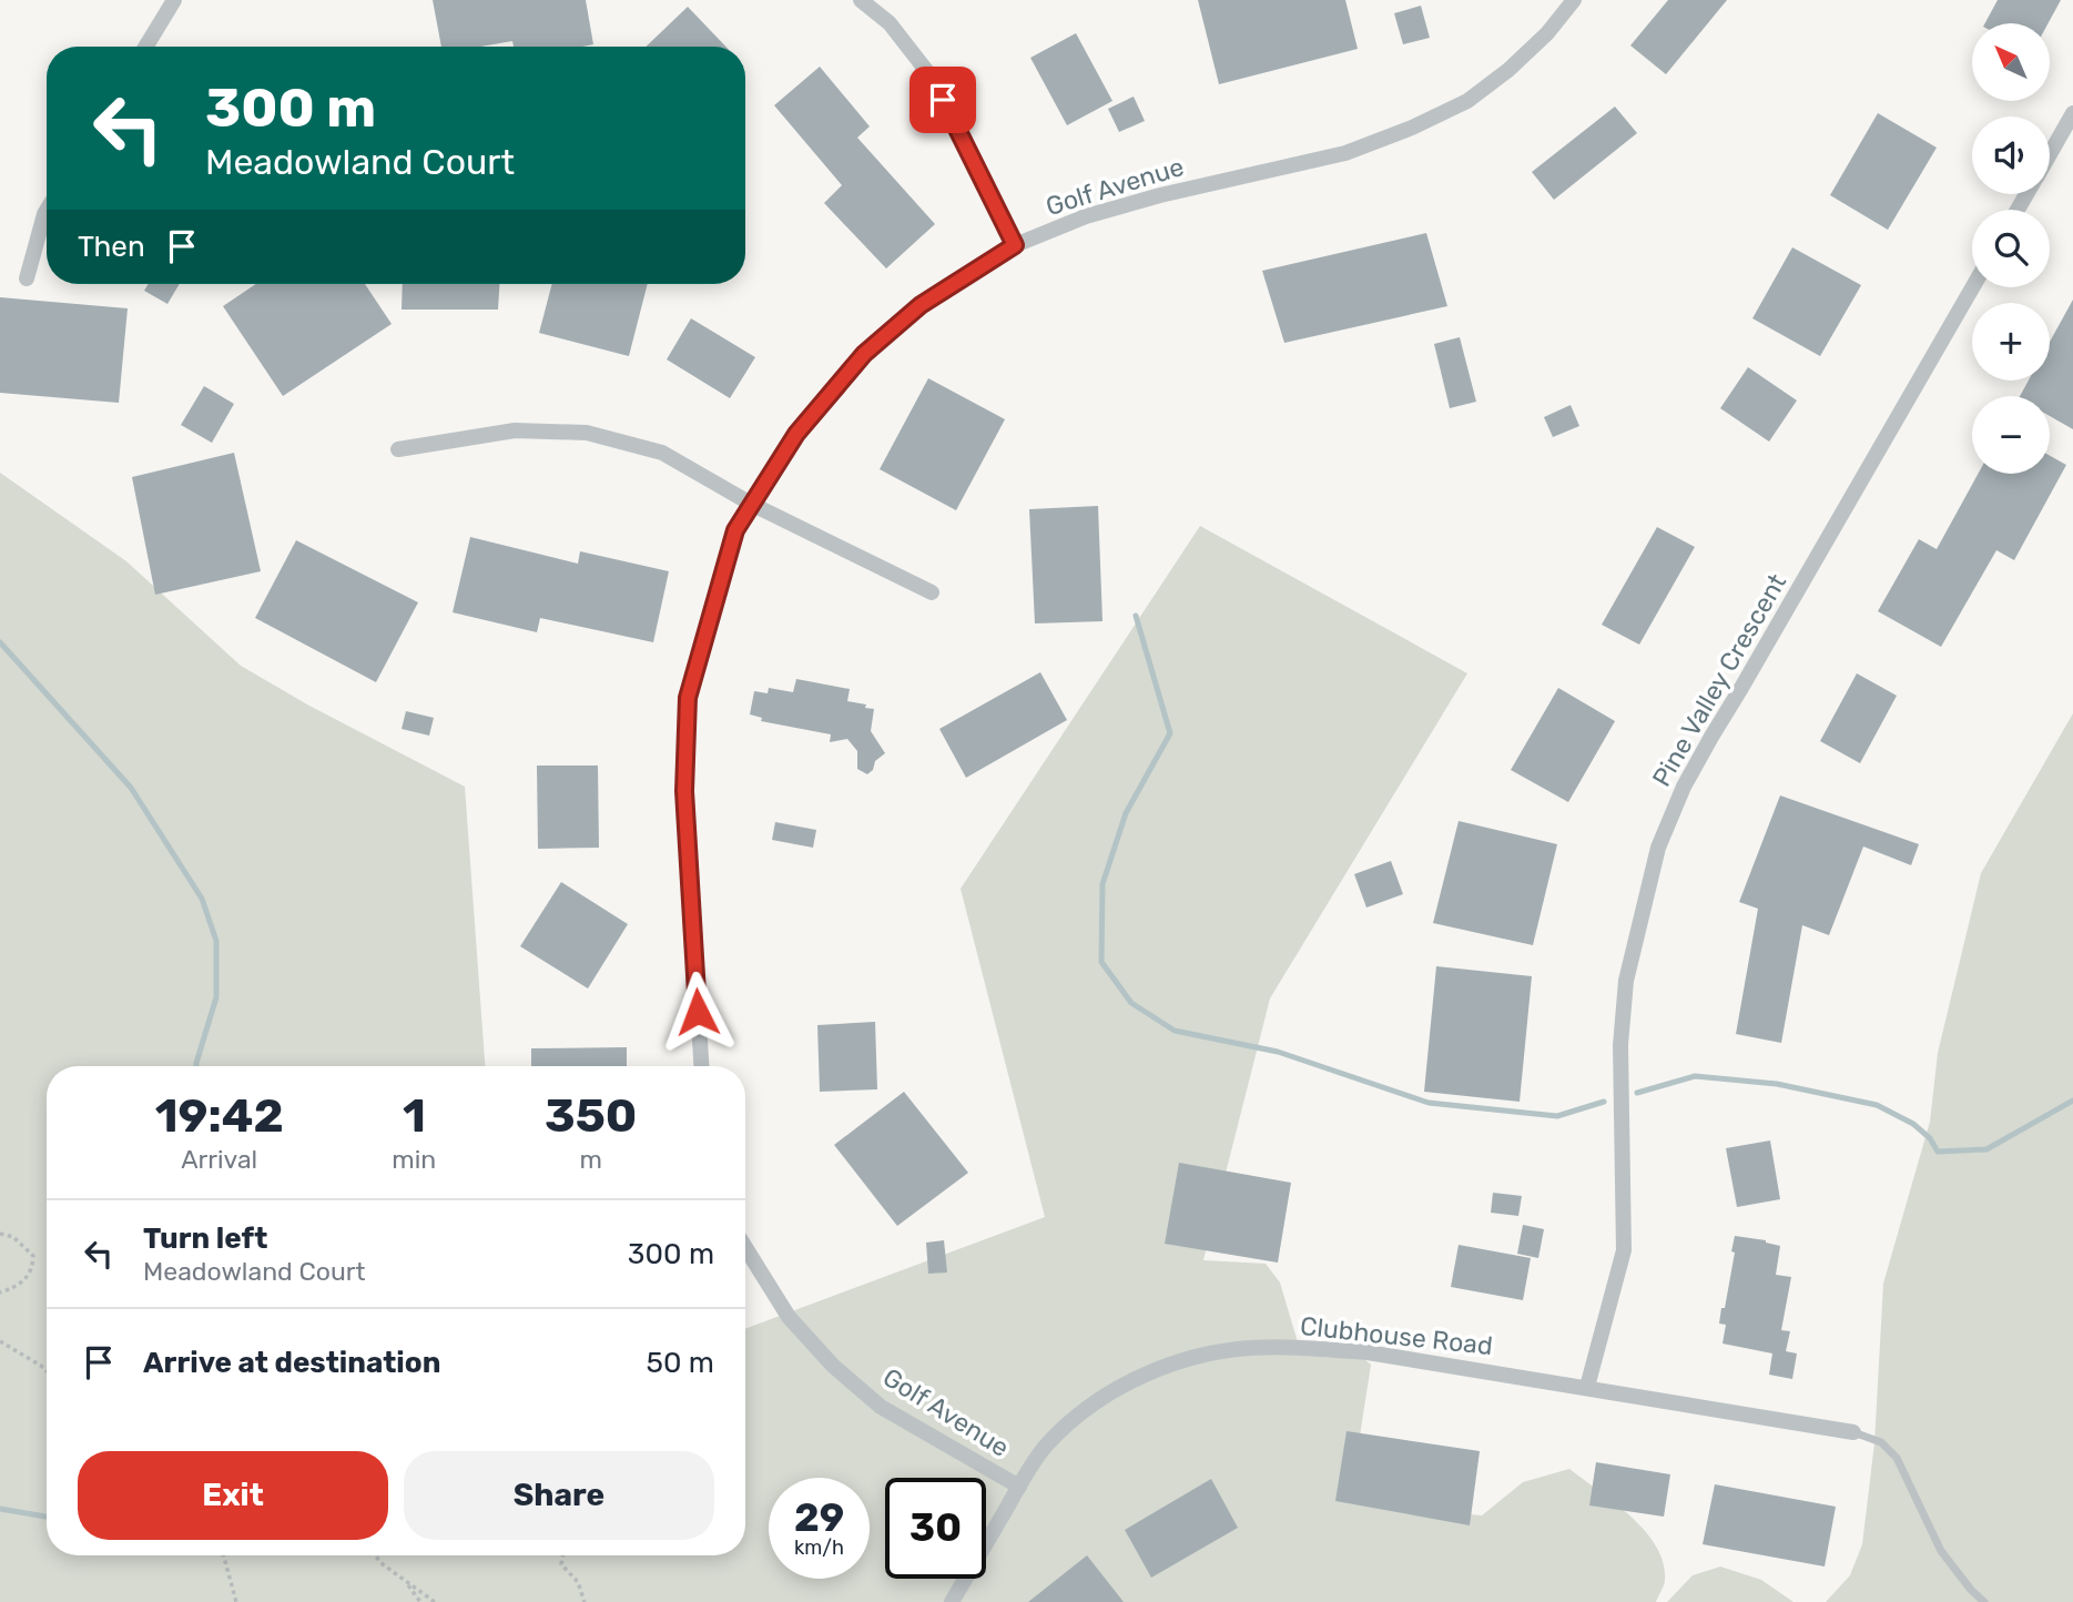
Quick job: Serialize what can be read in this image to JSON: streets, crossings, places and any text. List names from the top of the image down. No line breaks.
{"streets":{"street":["Golf Avenue","Pine Valley Crescent","Clubhouse Road"]},"crossings":[["Golf Avenue","Clubhouse Road"],["Pine Valley Crescent","Clubhouse Road"]],"north":"top left","page":{"map_buttons":["+","−"],"turn":["300 m","Meadowland Court"],"then":"Then","eta":["19:42","Arrival","1","min","350","m"],"list":[{"name":"Turn left","note":"Meadowland Court","value":"300 m"},{"name":"Arrive at destination","value":"50 m"}],"buttons":["Exit","Share"],"speed":"29 km/h","limit":"30"}}
